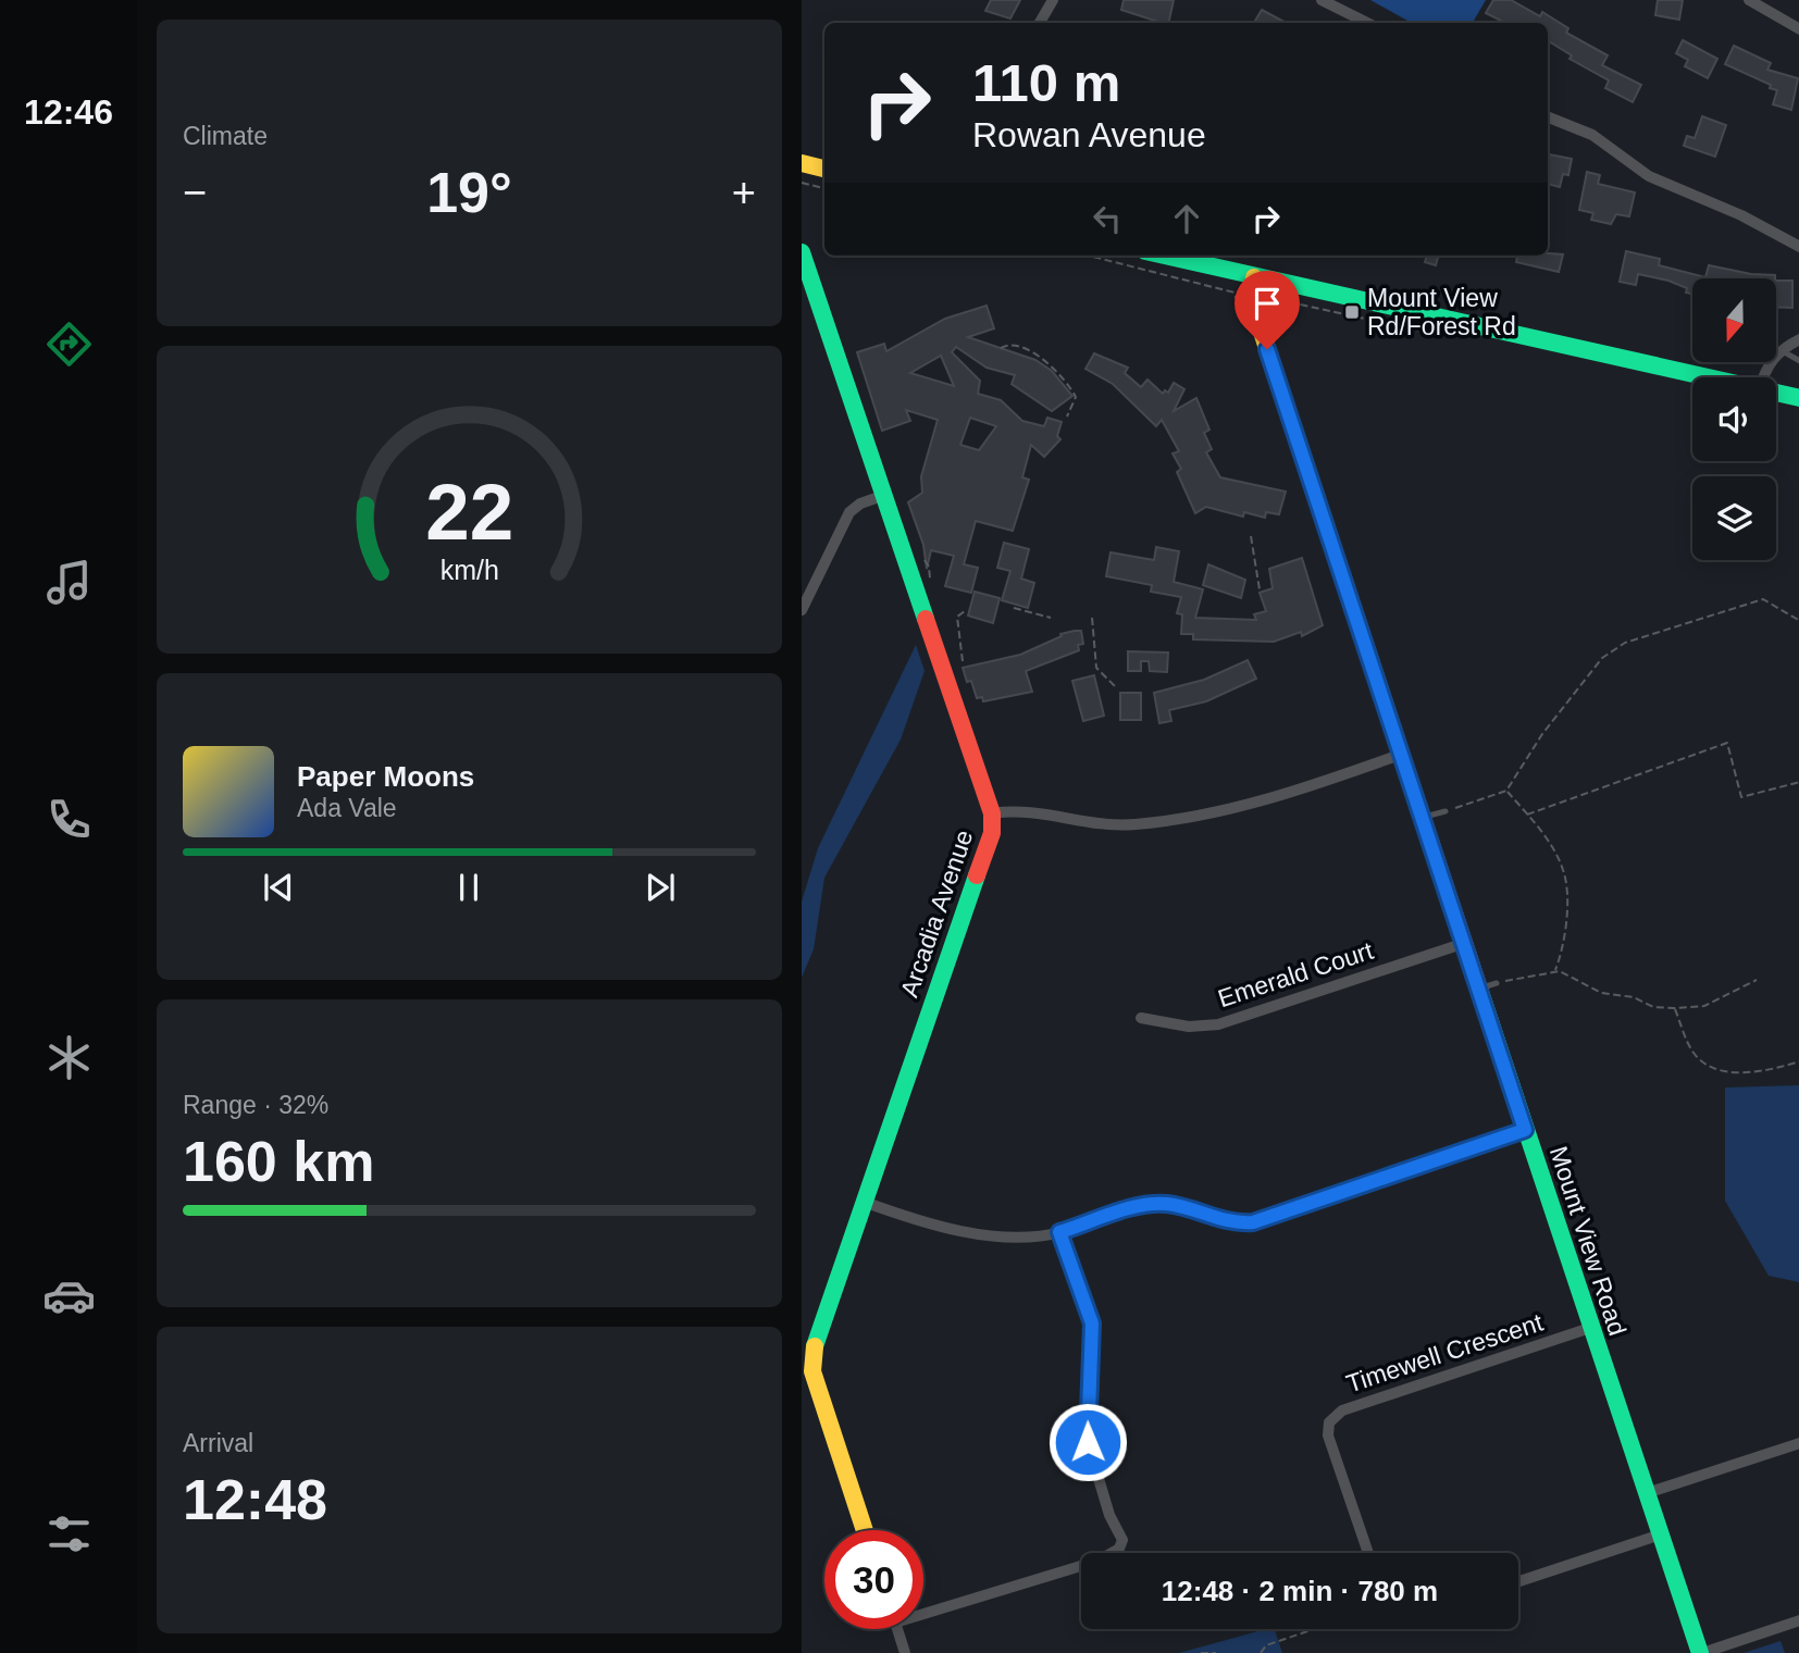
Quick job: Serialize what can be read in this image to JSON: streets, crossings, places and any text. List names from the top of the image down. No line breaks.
{"streets":{"street":["Arcadia Avenue","Emerald Court","Mount View Road","Timewell Crescent"]},"crossings":[["Emerald Court","Mount View Road"],["Mount View Road","Timewell Crescent"]],"places":{"transit":["Mount View Rd/Forest Rd"]},"north":"bottom","page":{"tabs":"12:46","tile":["Climate",["Range · 32%","160 km"],["Arrival","12:48"]],"turn":["110 m","Rowan Avenue"],"heat":["−","19°","+"],"song":["Paper Moons","Ada Vale"],"limit":"30","trip":"12:48 · 2 min · 780 m","gauge":["22","km/h"]}}
